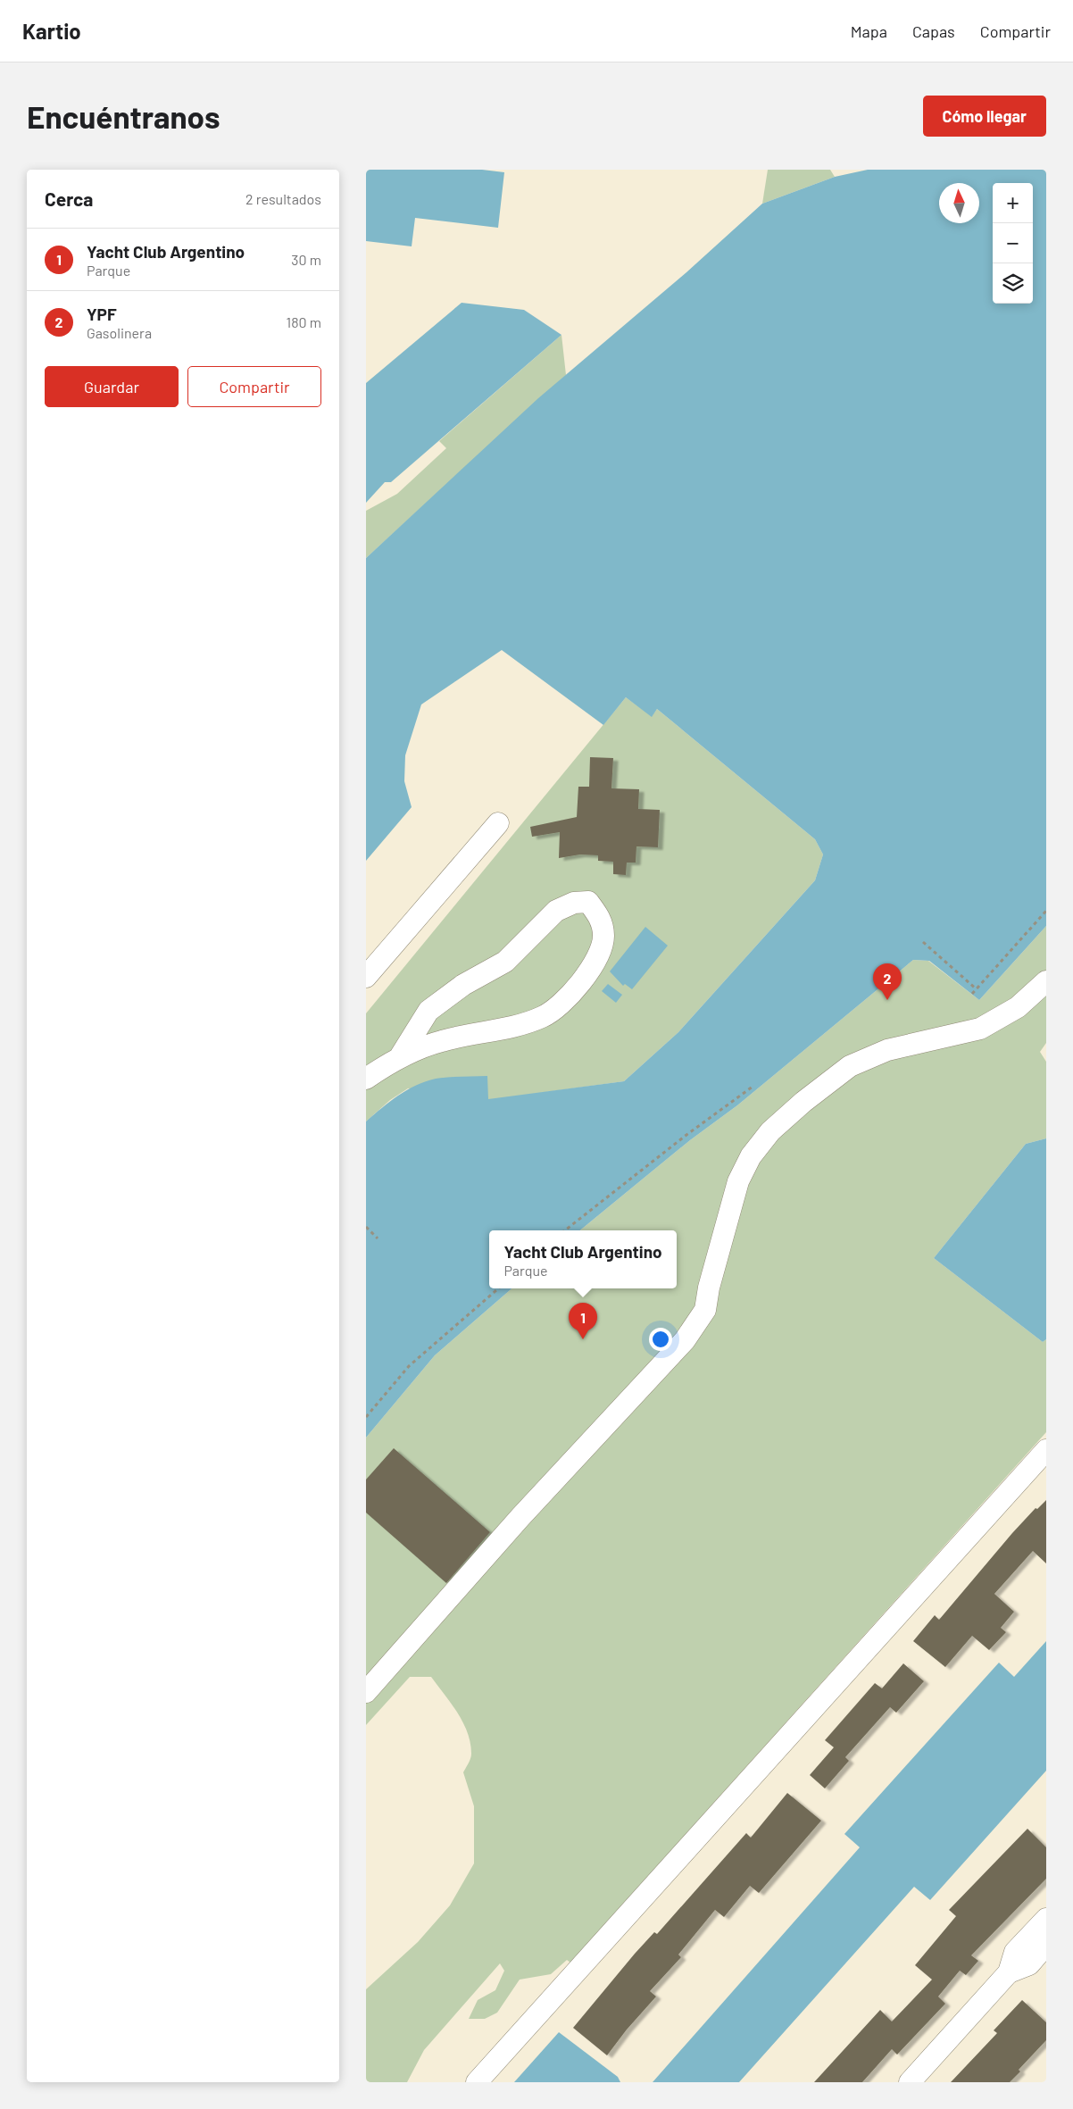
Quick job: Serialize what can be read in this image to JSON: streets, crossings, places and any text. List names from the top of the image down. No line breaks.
{"north":"top","page":{"header":"Kartio","nav":["Mapa","Capas","Compartir"],"buttons":["Cómo llegar",["Guardar","Compartir"]],"title":"Encuéntranos","heading":["Cerca","2 resultados"],"map_buttons":["+","−"],"list":[{"mark":"1","name":"Yacht Club Argentino","note":"Parque","value":"30 m"},{"mark":"2","name":"YPF","note":"Gasolinera","value":"180 m"}],"pins":["2","1"],"popup":["Yacht Club Argentino","Parque"]}}
